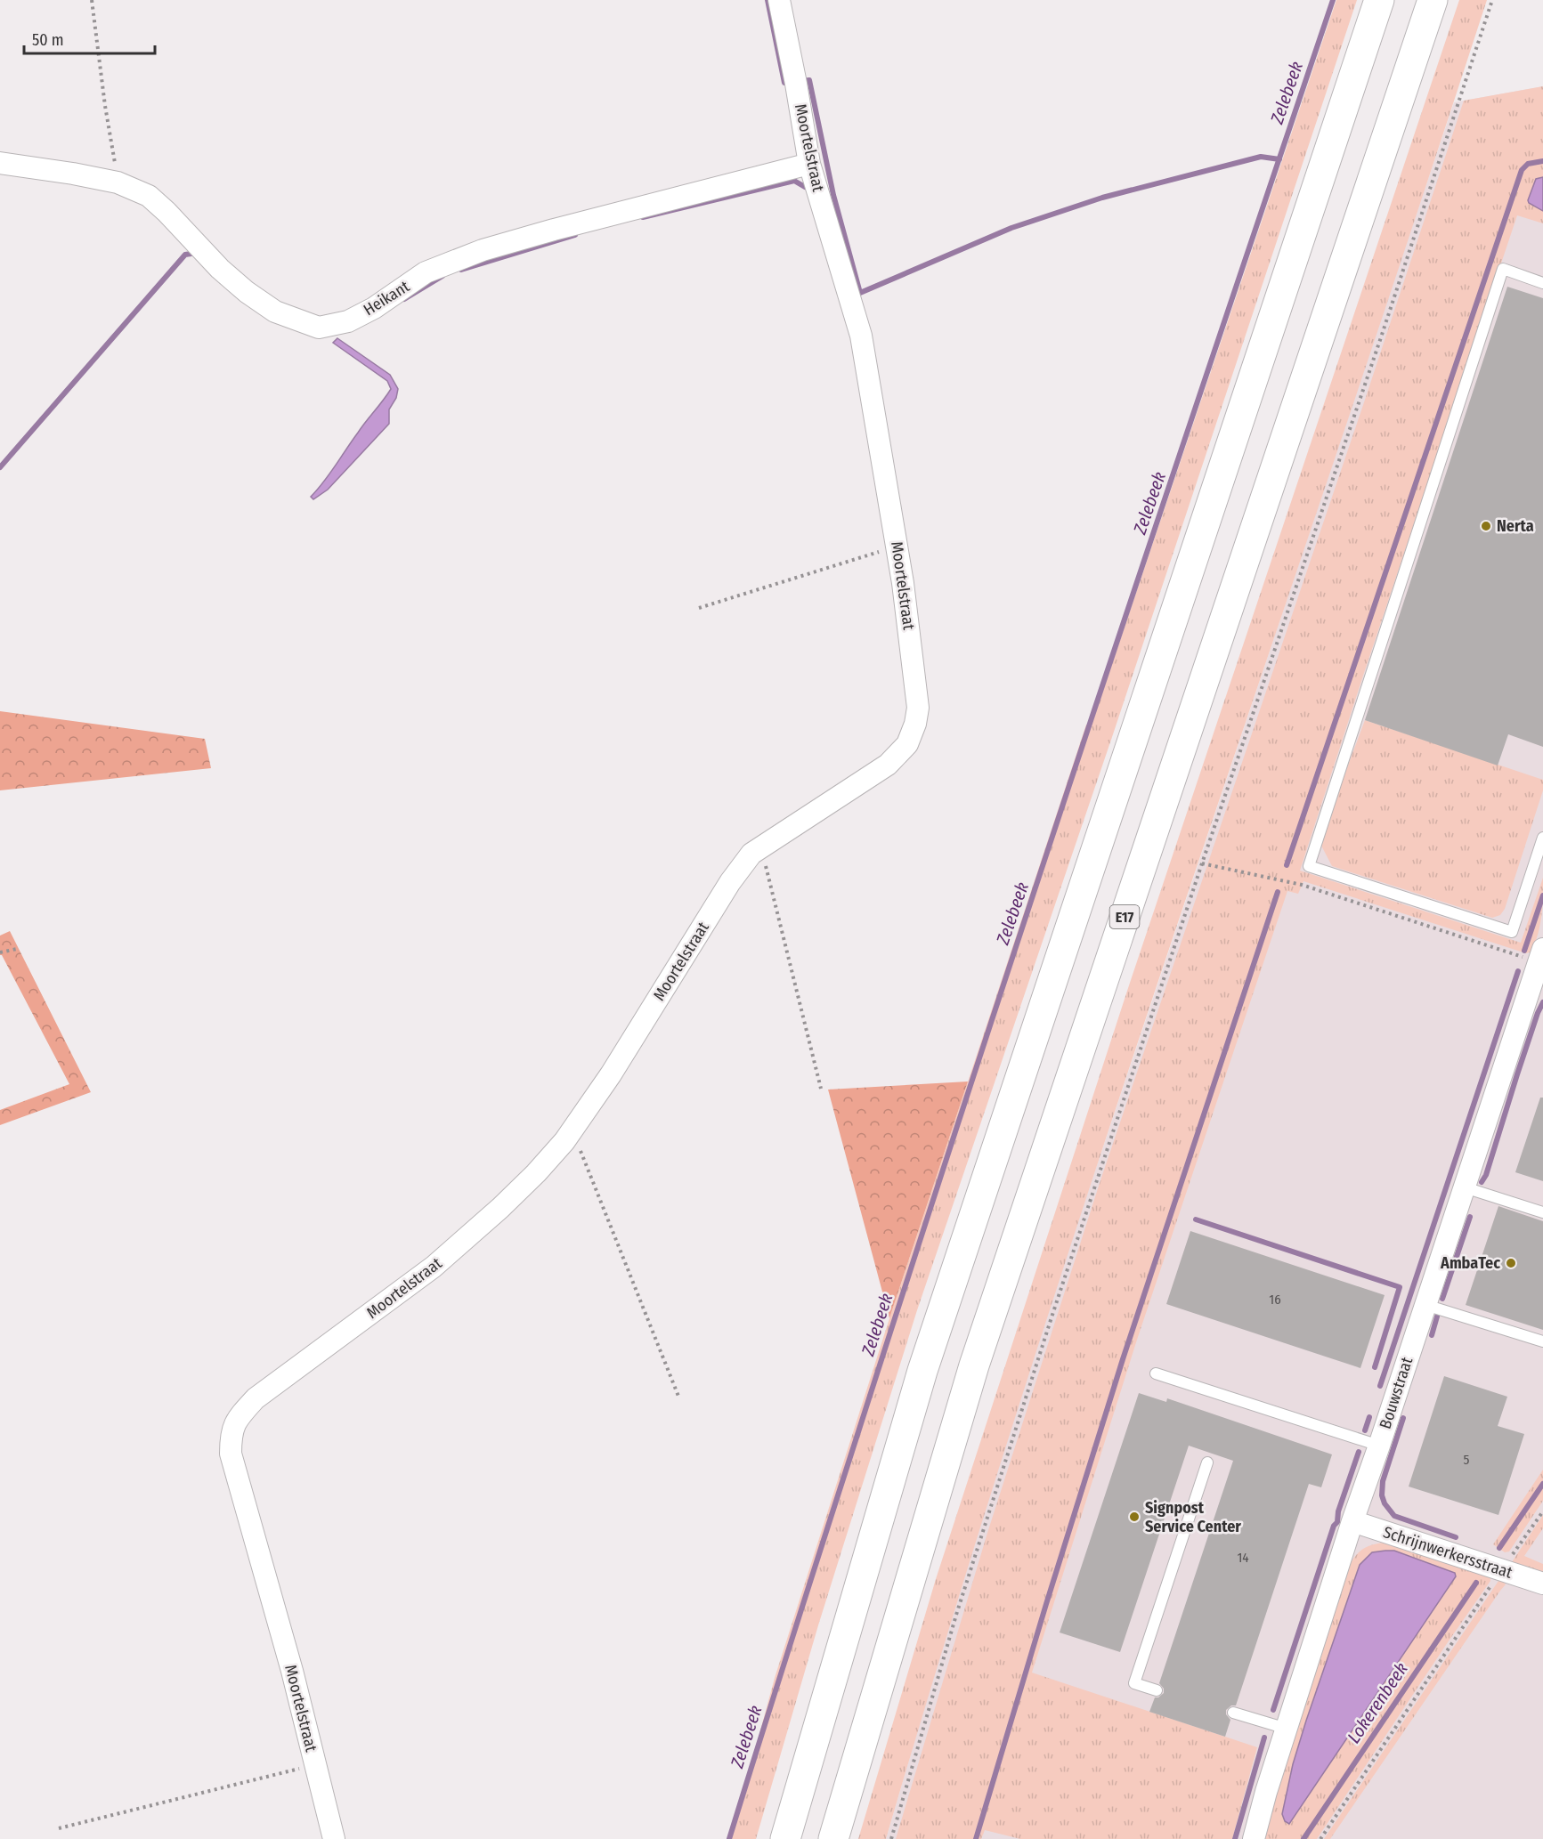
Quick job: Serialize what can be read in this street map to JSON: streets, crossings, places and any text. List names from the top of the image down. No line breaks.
{"streets":{"highway":["E17"],"street":["Moortelstraat","Heikant","Bouwstraat","Schrijnwerkersstraat"]},"crossings":[["Moortelstraat","Heikant"],["Bouwstraat","Schrijnwerkersstraat"]],"water":["Zelebeek","Lokerenbeek"],"places":["Nerta","AmbaTec","Signpost Service Center"],"house_numbers":["16","5","14"],"scale_bar":"50 m"}
